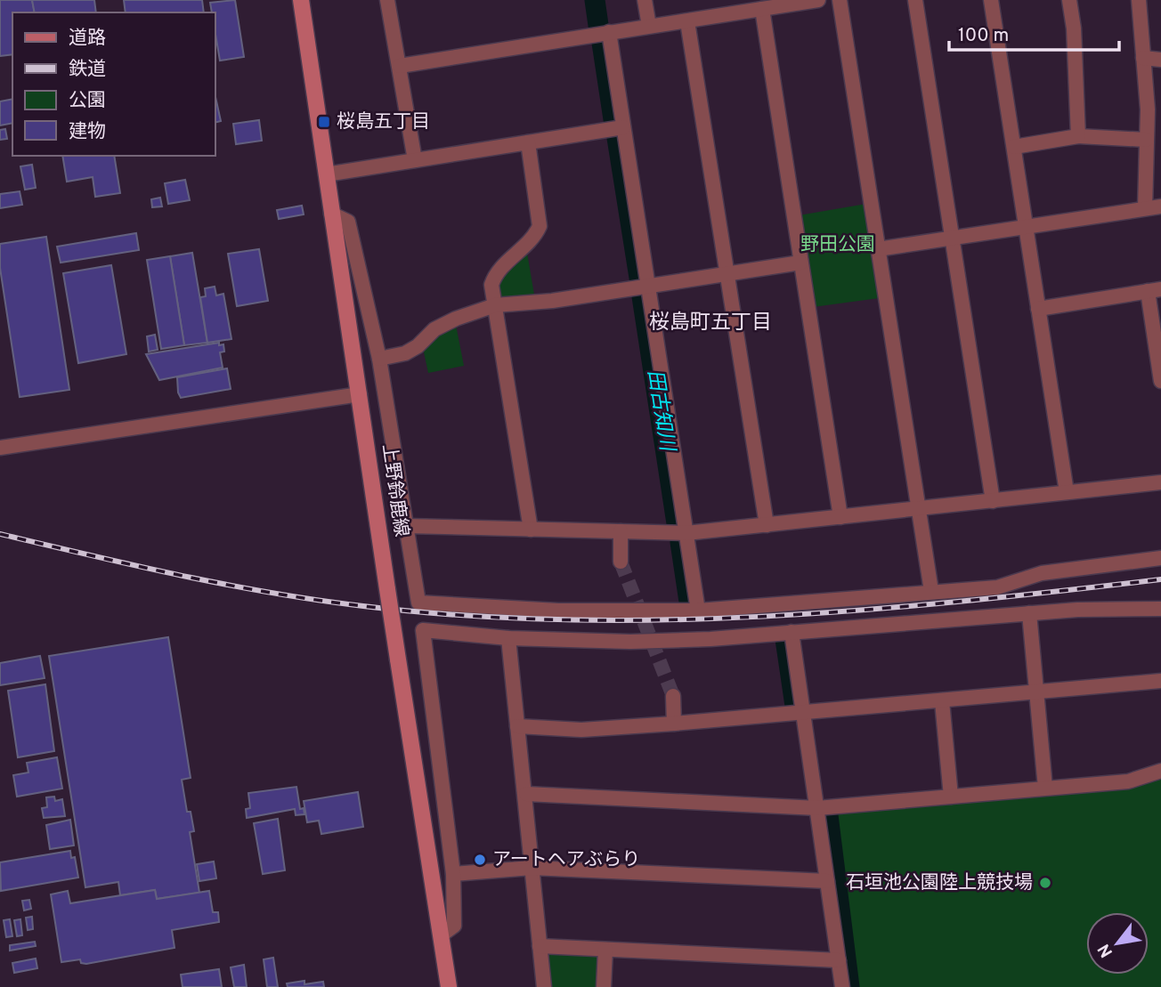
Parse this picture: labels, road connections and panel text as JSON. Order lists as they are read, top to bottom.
{
  "streets": {
    "main road": ["上野鈴鹿線"]
  },
  "districts": ["桜島町五丁目"],
  "water": ["田古知川"],
  "parks": ["野田公園"],
  "places": {
    "transit": ["桜島五丁目"],
    "other": ["アートヘアぶらり", "石垣池公園陸上競技場"]
  },
  "legend": [
    "道路",
    "鉄道",
    "公園",
    "建物"
  ],
  "scale_bar": "100 m",
  "north": "bottom left"
}
